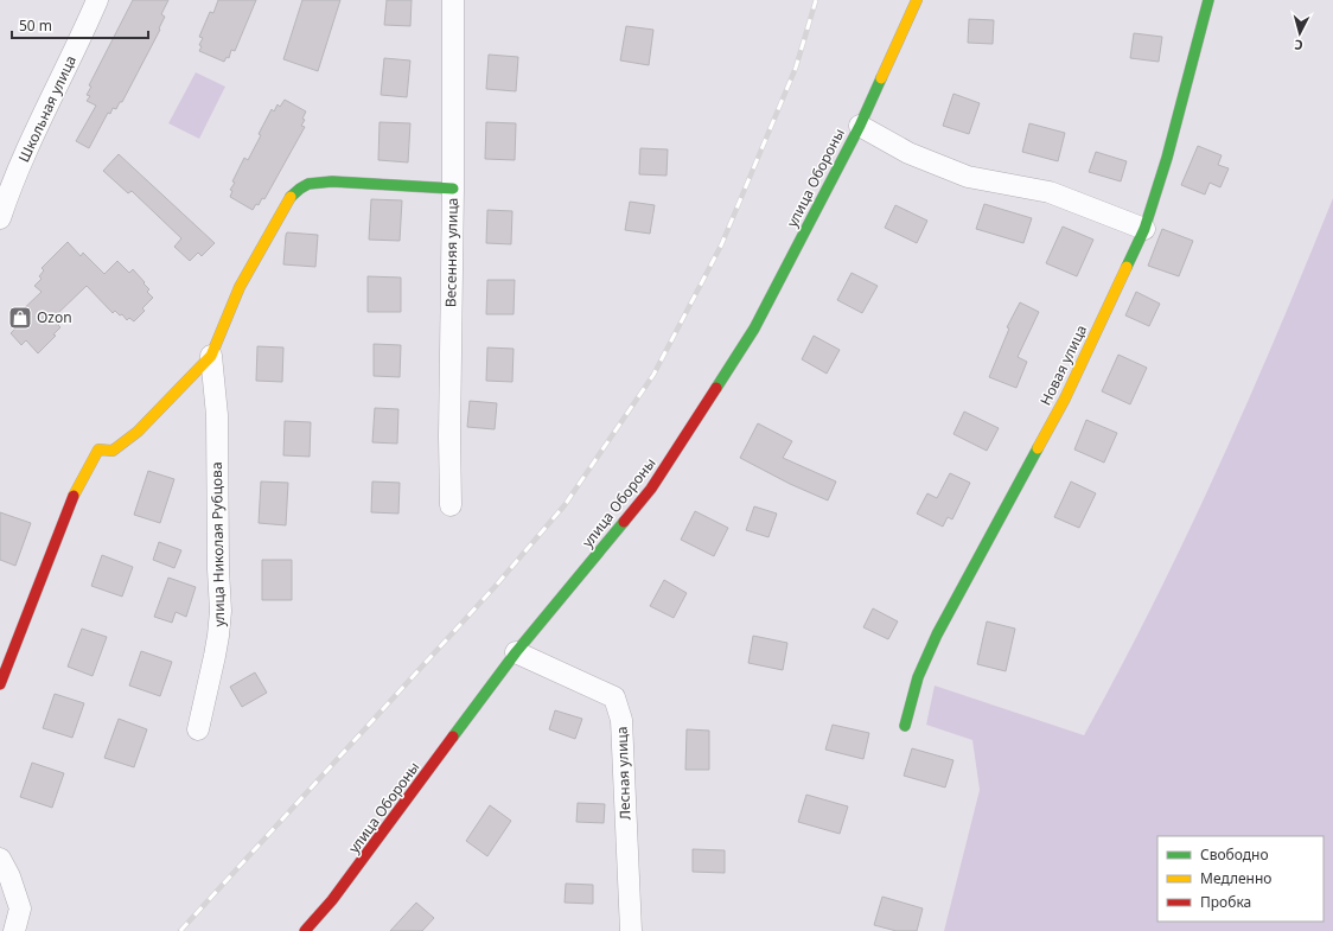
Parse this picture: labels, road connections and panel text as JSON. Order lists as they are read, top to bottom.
{
  "streets": {
    "street": [
      "Школьная улица",
      "улица Обороны",
      "Весенняя улица",
      "Новая улица",
      "улица Николая Рубцова",
      "Лесная улица"
    ]
  },
  "crossings": [
    ["улица Обороны", "Лесная улица"]
  ],
  "places": {
    "shop": ["Ozon"]
  },
  "legend": ["Свободно", "Медленно", "Пробка"],
  "scale_bar": "50 m",
  "north": "bottom"
}
